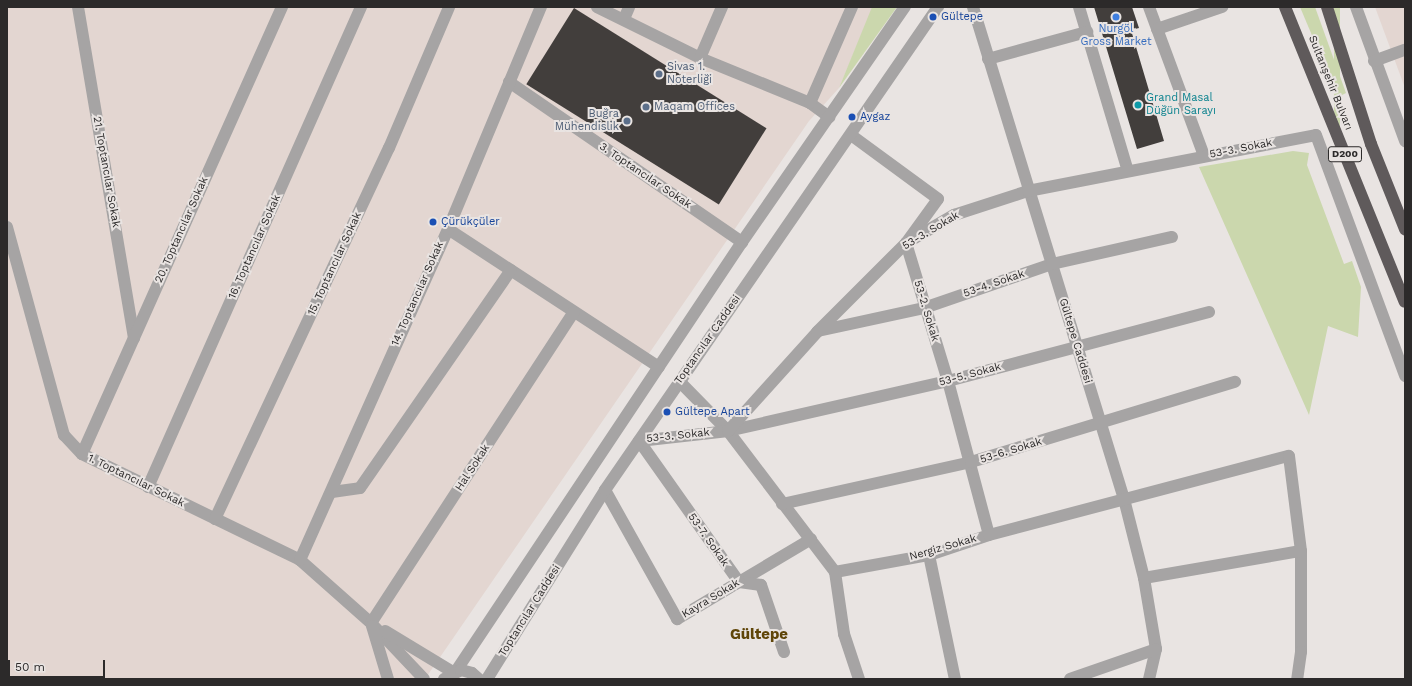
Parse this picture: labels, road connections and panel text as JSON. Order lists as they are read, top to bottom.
{
  "streets": {
    "highway": ["Sultanşehir Bulvarı", "D200"],
    "street": [
      "53-3. Sokak",
      "21. Toptancılar Sokak",
      "3. Toptancılar Sokak",
      "20. Toptancılar Sokak",
      "16. Toptancılar Sokak",
      "15. Toptancılar Sokak",
      "53-4. Sokak",
      "14. Toptancılar Sokak",
      "53-2. Sokak",
      "Toptancılar Caddesi",
      "Gültepe Caddesi",
      "53-5. Sokak",
      "53-6. Sokak",
      "Hal Sokak",
      "1. Toptancılar Sokak",
      "53-7. Sokak",
      "Nergiz Sokak",
      "Kayra Sokak"
    ]
  },
  "crossings": [
    ["53-3. Sokak", "53-4. Sokak"],
    ["53-3. Sokak", "53-2. Sokak"],
    ["53-3. Sokak", "Toptancılar Caddesi"],
    ["53-3. Sokak", "Gültepe Caddesi"],
    ["53-3. Sokak", "53-5. Sokak"],
    ["53-3. Sokak", "53-7. Sokak"],
    ["21. Toptancılar Sokak", "20. Toptancılar Sokak"],
    ["3. Toptancılar Sokak", "14. Toptancılar Sokak"],
    ["20. Toptancılar Sokak", "1. Toptancılar Sokak"],
    ["16. Toptancılar Sokak", "1. Toptancılar Sokak"],
    ["15. Toptancılar Sokak", "1. Toptancılar Sokak"],
    ["53-4. Sokak", "53-2. Sokak"],
    ["53-4. Sokak", "Gültepe Caddesi"],
    ["14. Toptancılar Sokak", "1. Toptancılar Sokak"],
    ["53-2. Sokak", "53-5. Sokak"],
    ["53-2. Sokak", "53-6. Sokak"],
    ["53-2. Sokak", "Nergiz Sokak"],
    ["Toptancılar Caddesi", "53-7. Sokak"],
    ["Toptancılar Caddesi", "Kayra Sokak"],
    ["Gültepe Caddesi", "53-5. Sokak"],
    ["Gültepe Caddesi", "53-6. Sokak"],
    ["Gültepe Caddesi", "Nergiz Sokak"],
    ["Hal Sokak", "1. Toptancılar Sokak"],
    ["53-7. Sokak", "Kayra Sokak"]
  ],
  "districts": ["Gültepe"],
  "places": [
    "Gültepe",
    "Nurgöl Gross Market",
    "Sivas 1. Noterliği",
    "Grand Masal Düğün Sarayı",
    "Maqam Offices",
    "Aygaz",
    "Buğra Mühendislik",
    "Çürükçüler",
    "Gültepe Apart"
  ],
  "scale_bar": "50 m"
}
